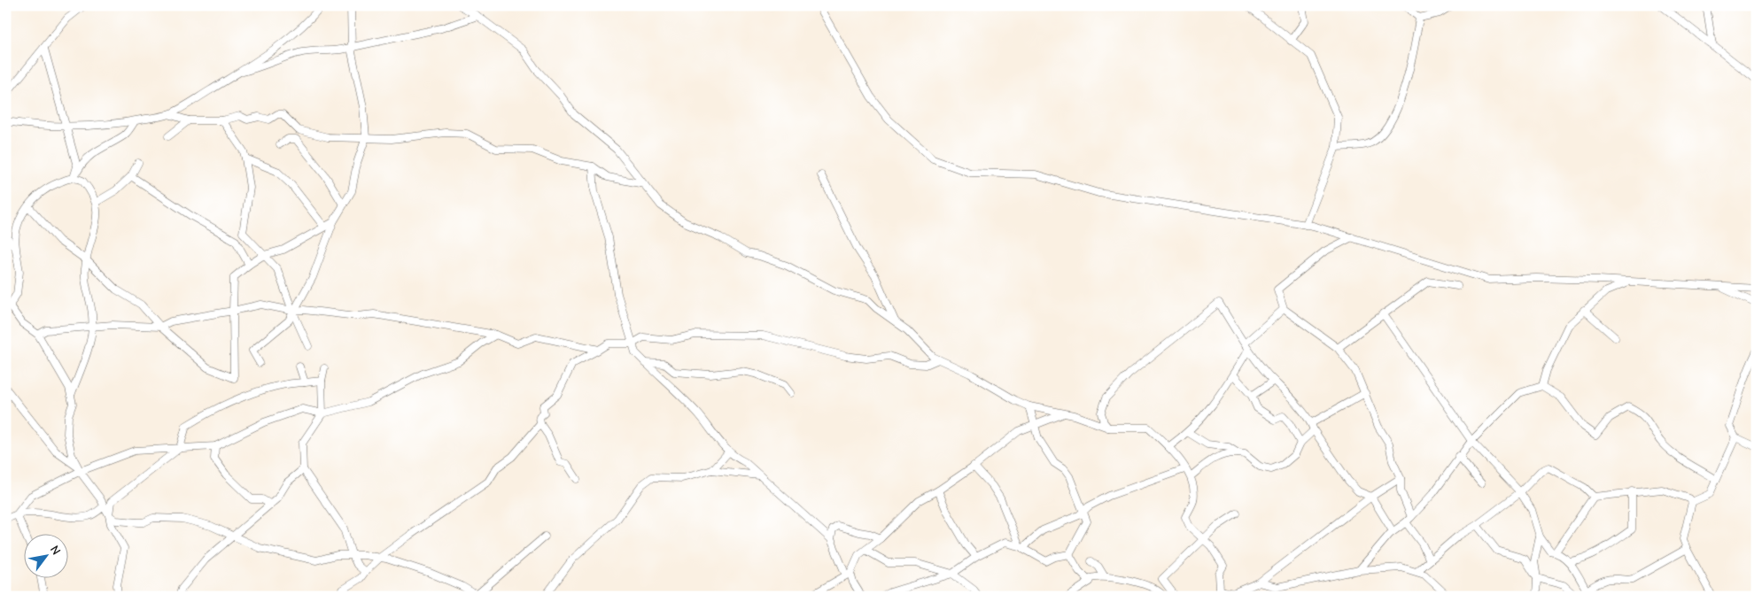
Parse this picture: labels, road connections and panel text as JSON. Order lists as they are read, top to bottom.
{
  "north": "top right"
}
